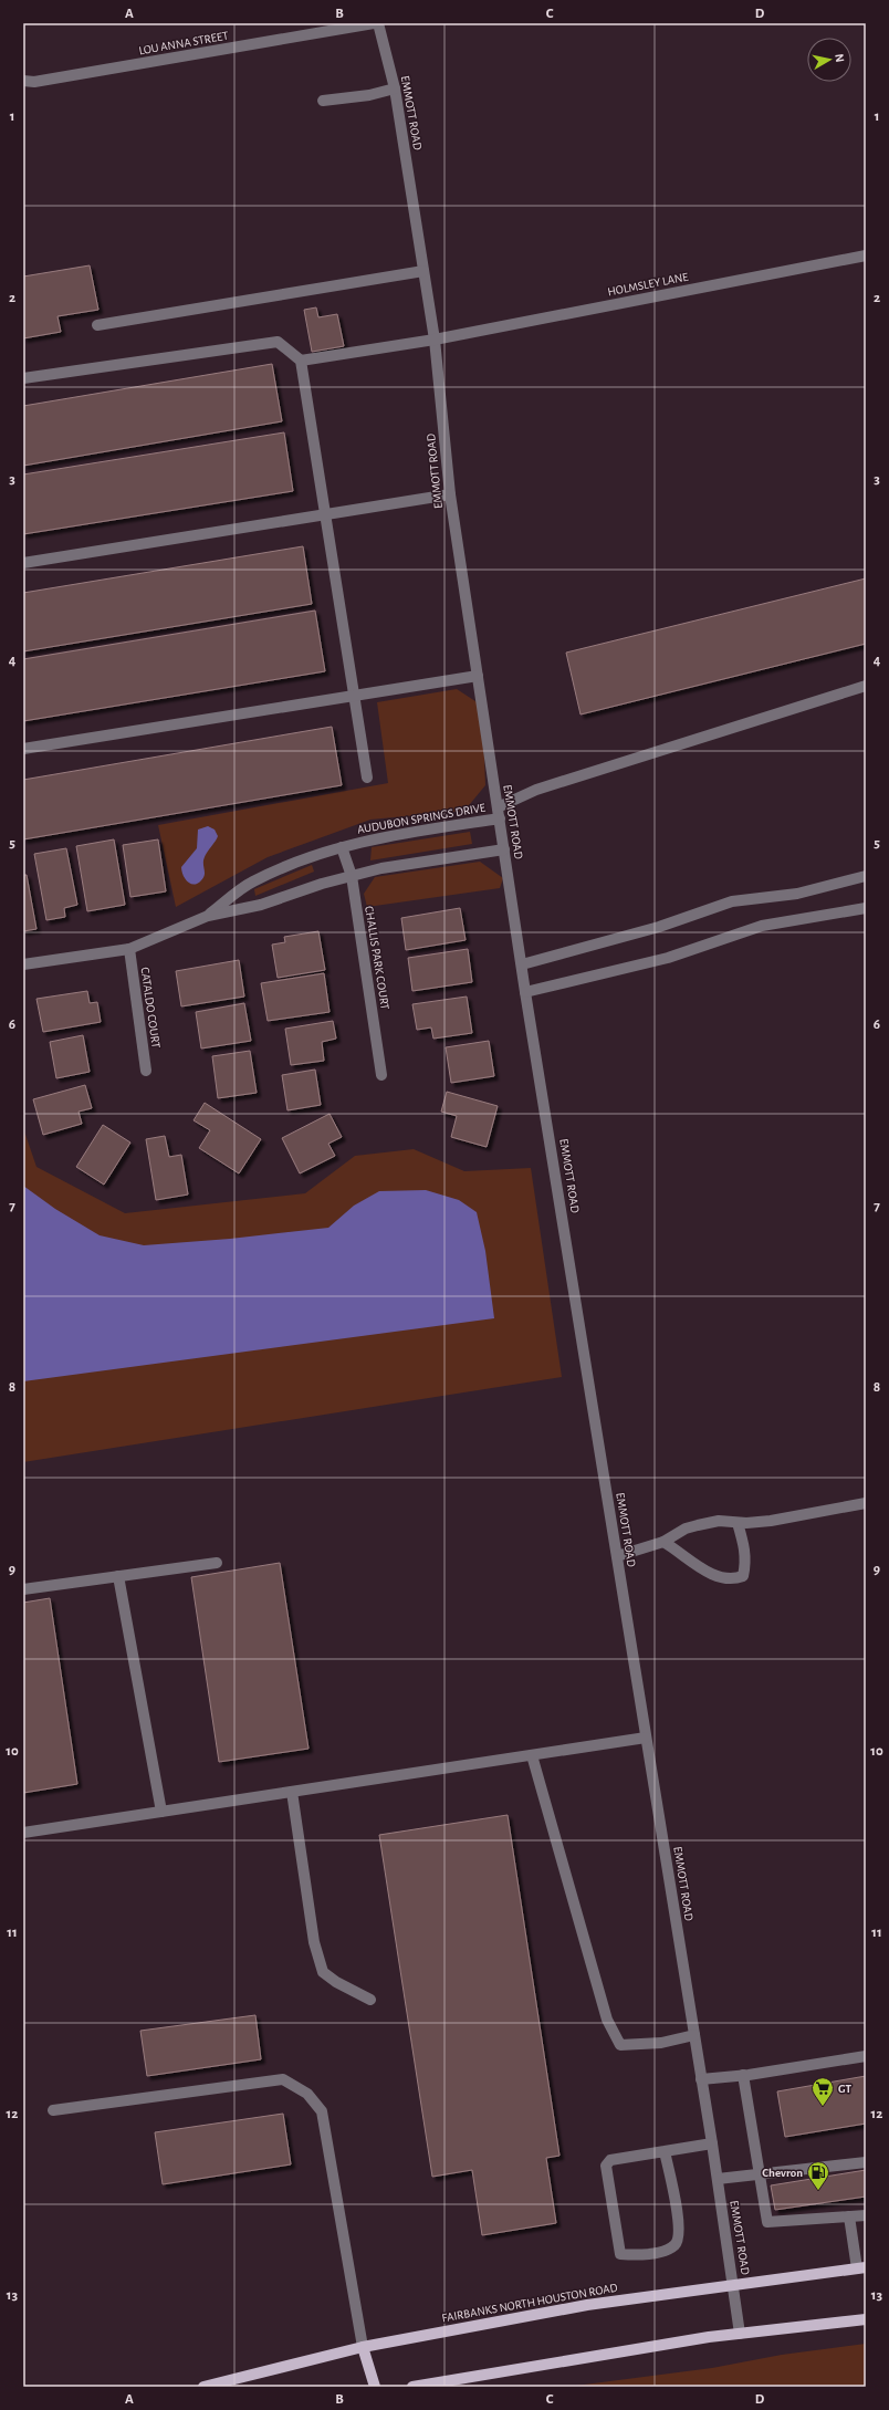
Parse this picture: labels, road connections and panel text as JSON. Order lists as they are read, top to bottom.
{
  "streets": {
    "main road": ["FAIRBANKS NORTH HOUSTON ROAD"],
    "street": [
      "LOU ANNA STREET",
      "EMMOTT ROAD",
      "HOLMSLEY LANE",
      "AUDUBON SPRINGS DRIVE",
      "CHALLIS PARK COURT",
      "CATALDO COURT"
    ]
  },
  "crossings": [
    ["EMMOTT ROAD", "HOLMSLEY LANE"],
    ["EMMOTT ROAD", "AUDUBON SPRINGS DRIVE"],
    ["EMMOTT ROAD", "FAIRBANKS NORTH HOUSTON ROAD"],
    ["AUDUBON SPRINGS DRIVE", "CHALLIS PARK COURT"],
    ["AUDUBON SPRINGS DRIVE", "CATALDO COURT"]
  ],
  "places": {
    "supermarket": ["GT"],
    "fuel station": ["Chevron"]
  },
  "north": "right",
  "grid": {
    "columns": [
      "A",
      "B",
      "C",
      "D"
    ],
    "rows": [
      "1",
      "2",
      "3",
      "4",
      "5",
      "6",
      "7",
      "8",
      "9",
      "10",
      "11",
      "12",
      "13"
    ]
  }
}
